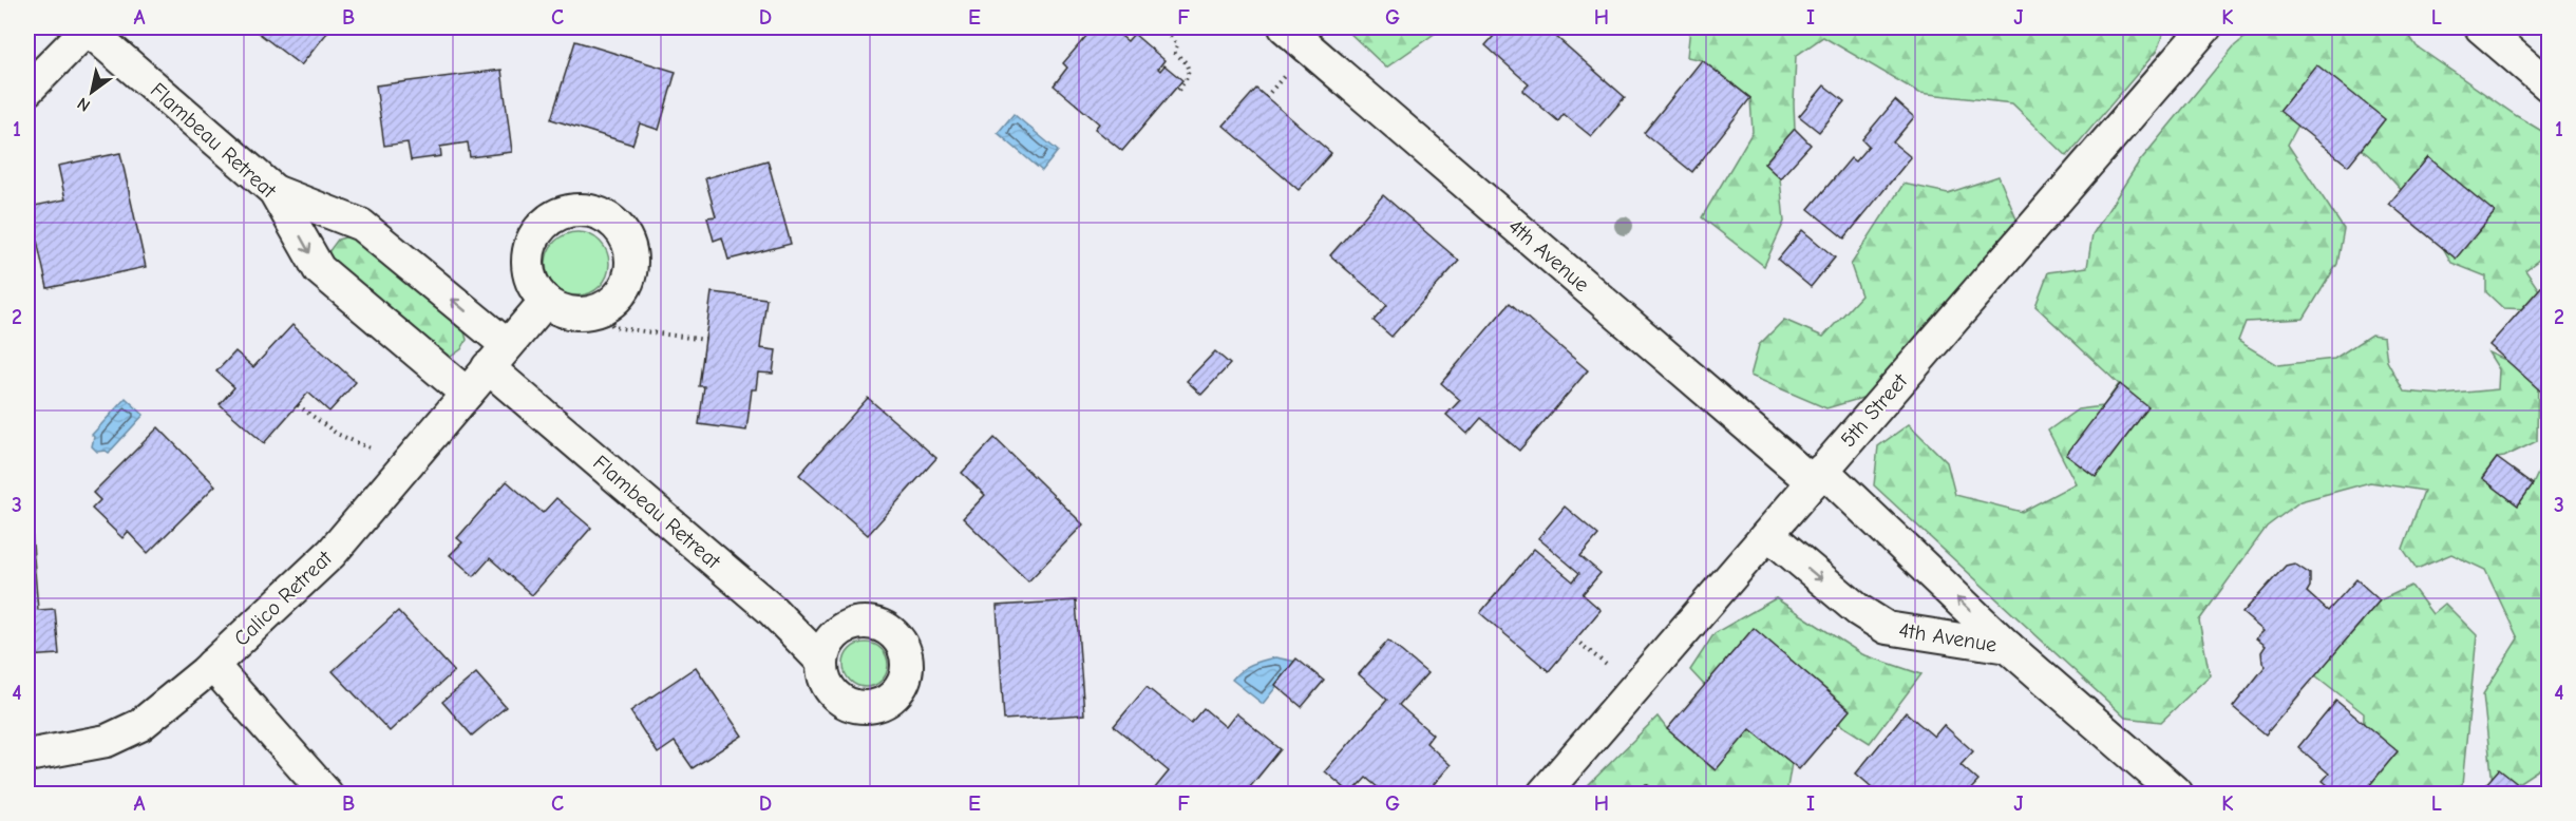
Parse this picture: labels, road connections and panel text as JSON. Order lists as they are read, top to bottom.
{
  "streets": {
    "street": [
      "Flambeau Retreat",
      "4th Avenue",
      "5th Street",
      "Calico Retreat"
    ]
  },
  "crossings": [
    ["Flambeau Retreat", "Calico Retreat"],
    ["4th Avenue", "5th Street"]
  ],
  "north": "bottom left",
  "grid": {
    "columns": [
      "A",
      "B",
      "C",
      "D",
      "E",
      "F",
      "G",
      "H",
      "I",
      "J",
      "K",
      "L"
    ],
    "rows": [
      "1",
      "2",
      "3",
      "4"
    ]
  }
}
